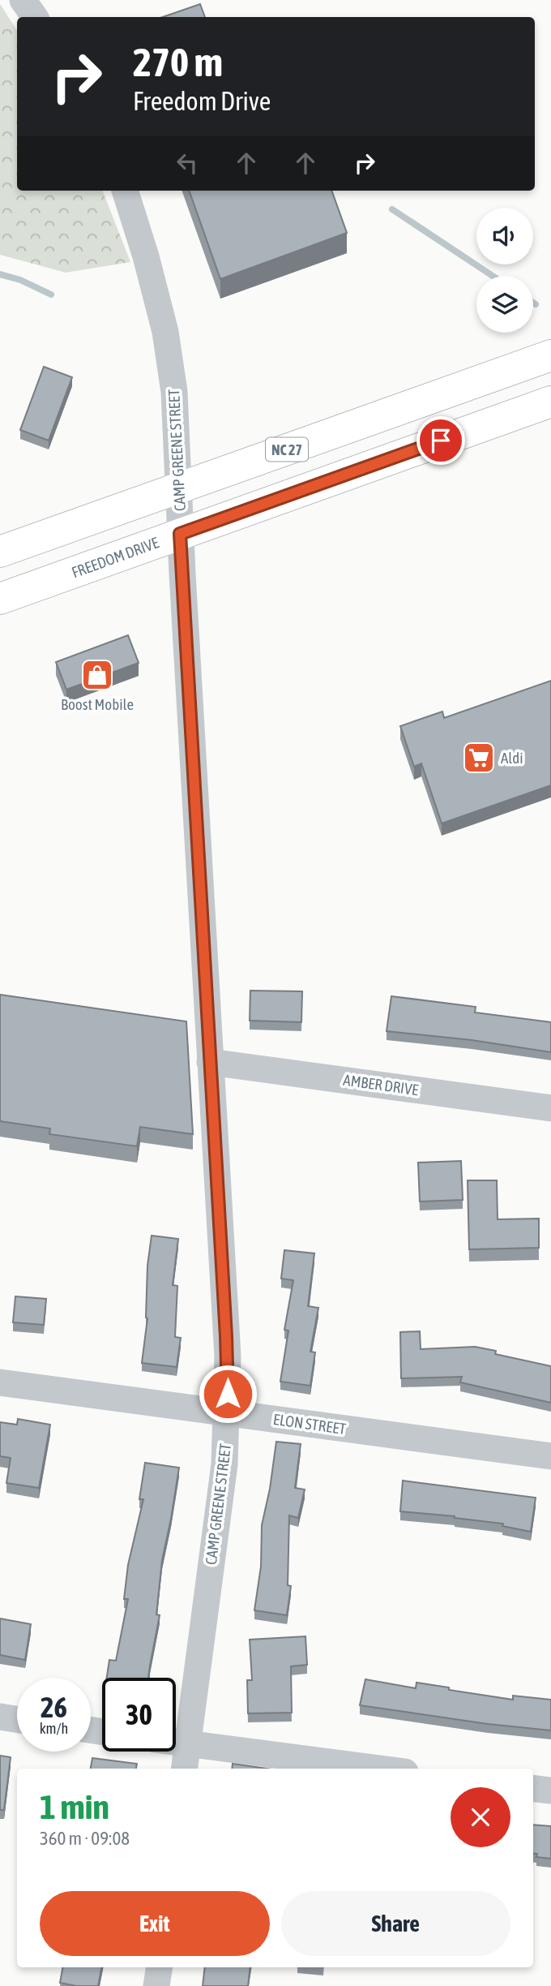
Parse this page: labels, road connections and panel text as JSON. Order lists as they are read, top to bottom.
{
  "streets": {
    "main road": ["NC 27", "FREEDOM DRIVE"],
    "street": ["CAMP GREENE STREET", "AMBER DRIVE", "ELON STREET"]
  },
  "crossings": [
    ["NC 27", "CAMP GREENE STREET"],
    ["CAMP GREENE STREET", "FREEDOM DRIVE"],
    ["CAMP GREENE STREET", "AMBER DRIVE"],
    ["CAMP GREENE STREET", "ELON STREET"]
  ],
  "places": {
    "shop": ["Boost Mobile"],
    "supermarket": ["Aldi"]
  },
  "page": {
    "turn": ["270 m", "Freedom Drive"],
    "speed": "26 km/h",
    "limit": "30",
    "heading": ["1 min", "360 m · 09:08"],
    "buttons": ["Exit", "Share"]
  }
}
